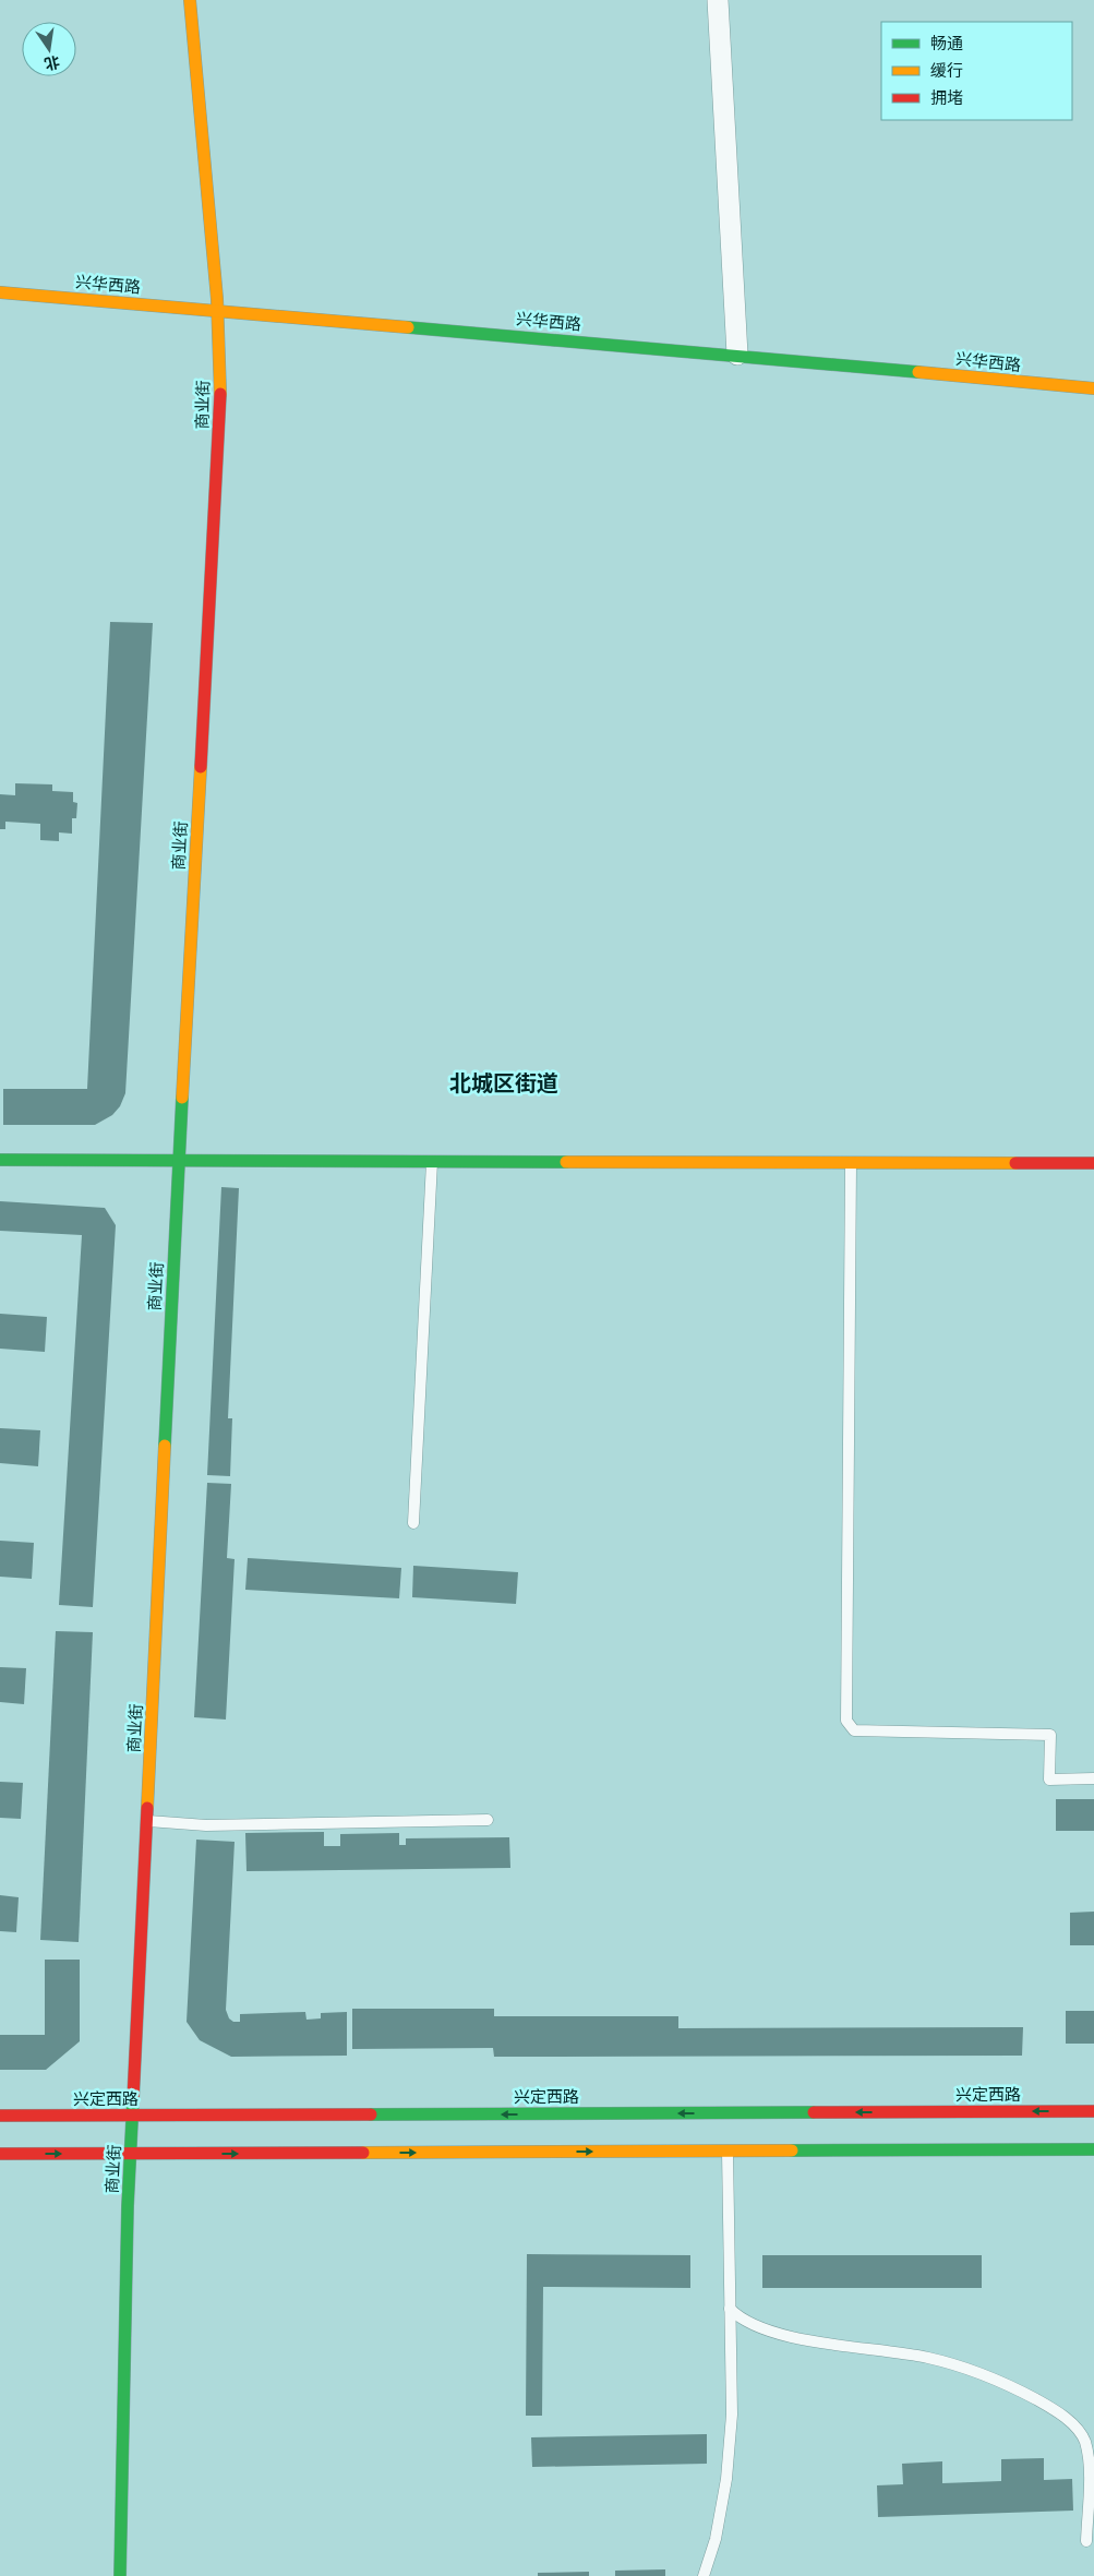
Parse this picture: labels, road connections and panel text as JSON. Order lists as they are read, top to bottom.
{
  "streets": {
    "street": ["兴华西路", "商业街", "兴定西路"]
  },
  "crossings": [
    ["兴华西路", "商业街"],
    ["商业街", "兴定西路"]
  ],
  "districts": ["北城区街道"],
  "legend": ["畅通", "缓行", "拥堵"],
  "north": "bottom"
}
